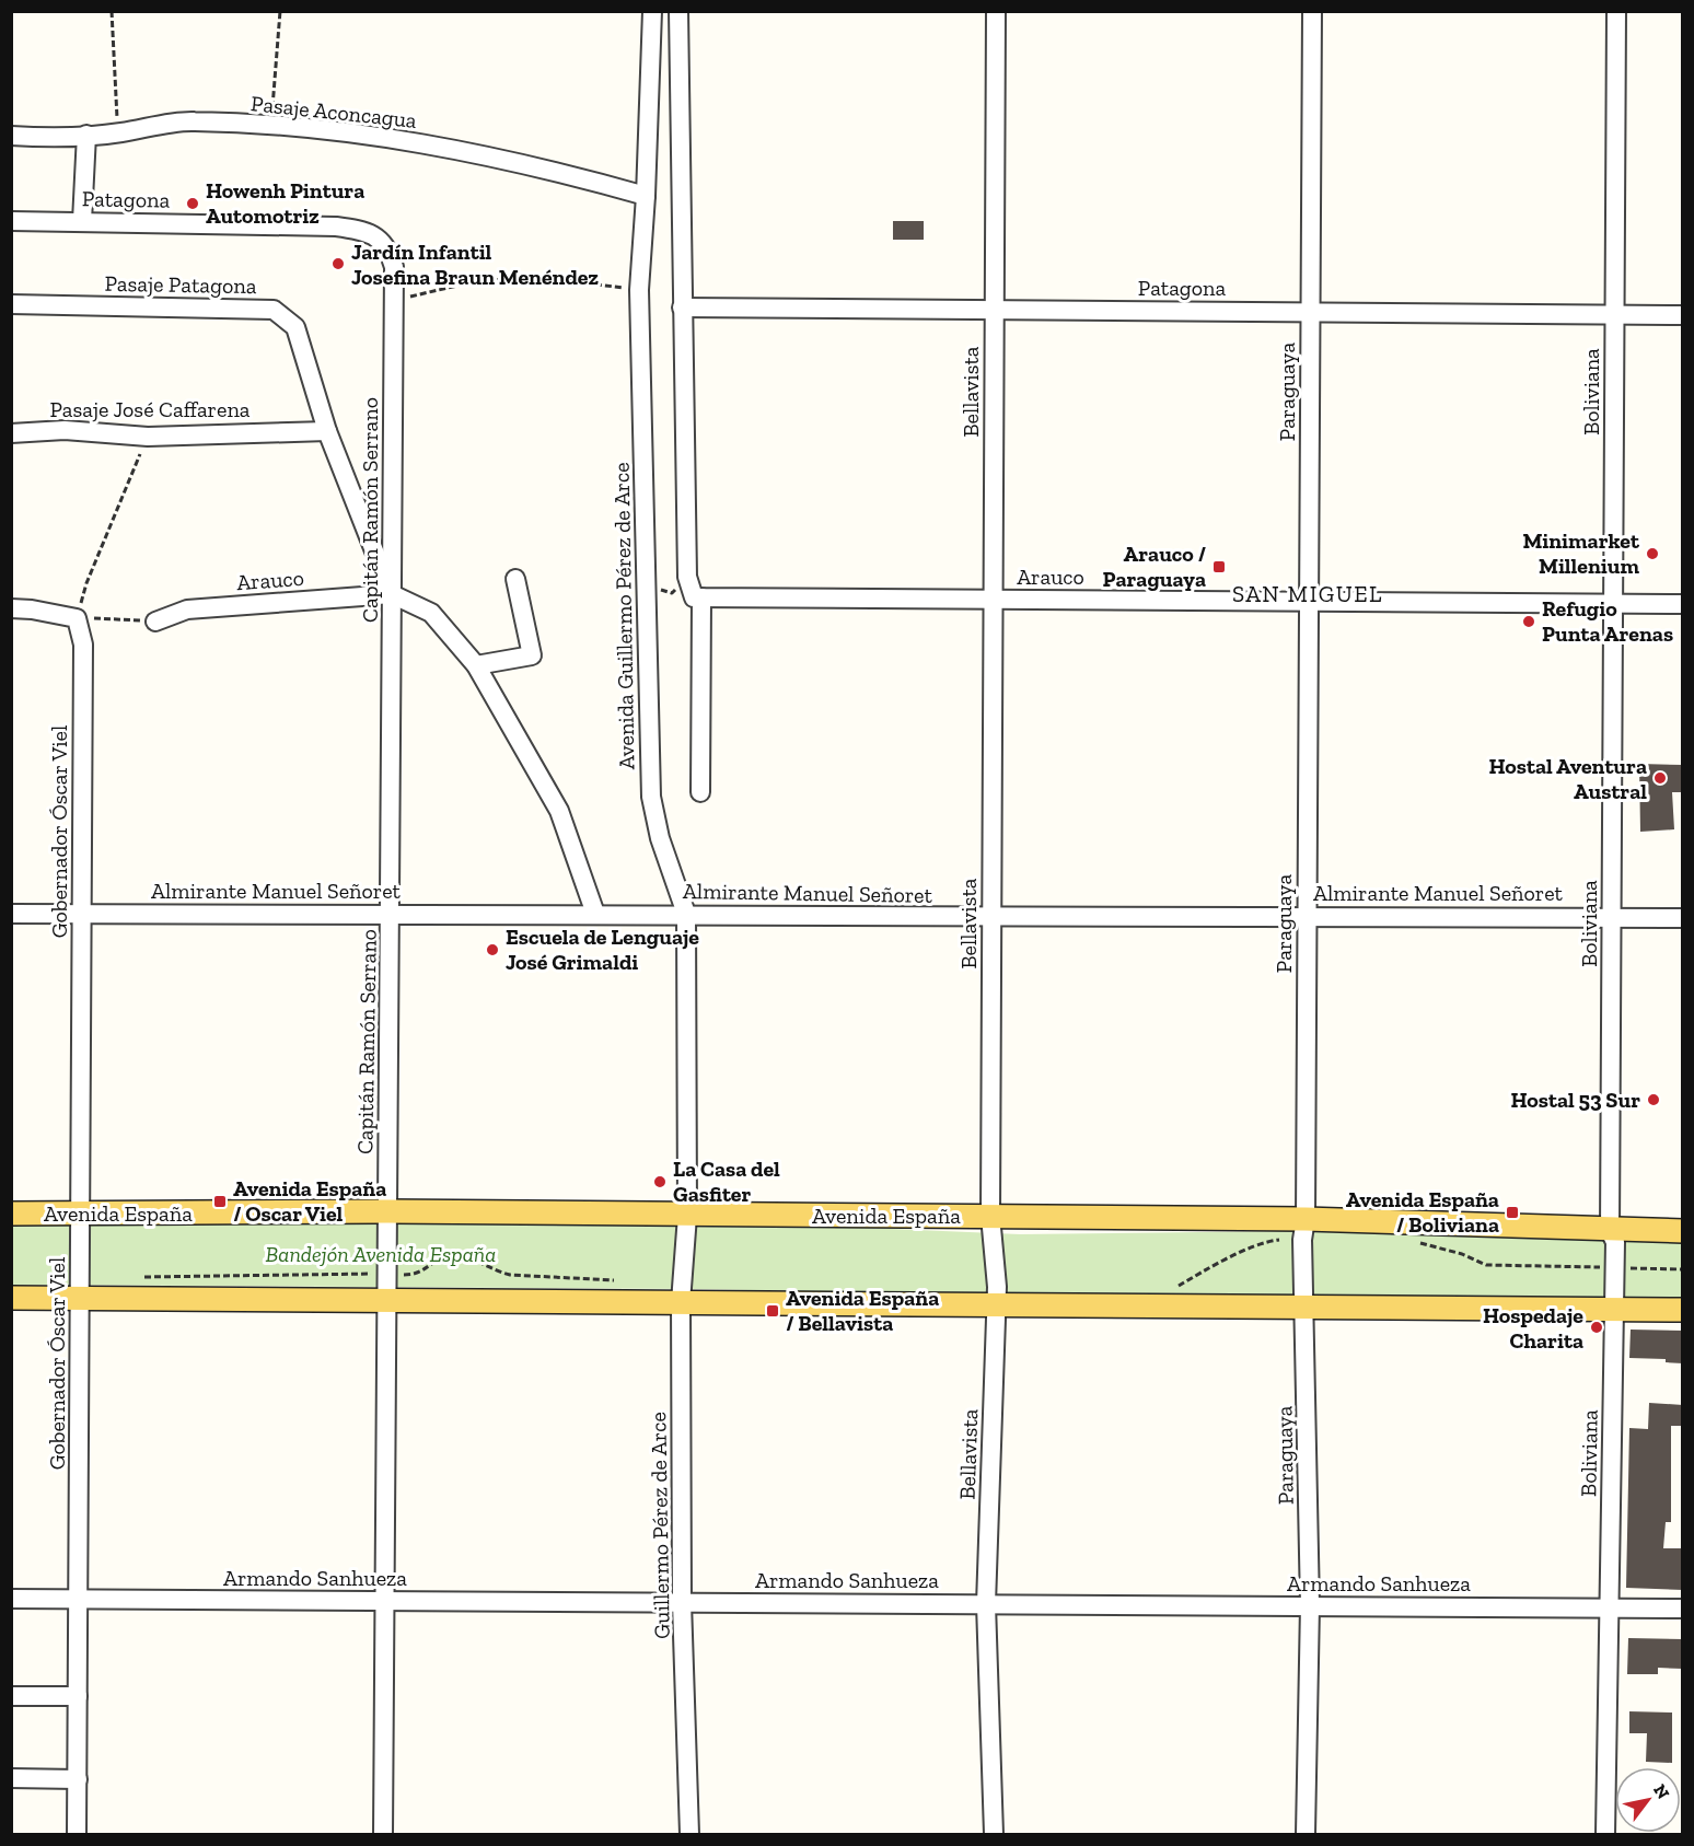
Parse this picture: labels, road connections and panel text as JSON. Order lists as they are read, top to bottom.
{
  "streets": {
    "main road": ["Avenida España"],
    "street": [
      "Pasaje Aconcagua",
      "Patagona",
      "Pasaje Patagona",
      "Bellavista",
      "Paraguaya",
      "Boliviana",
      "Pasaje José Caffarena",
      "Capitán Ramón Serrano",
      "Arauco",
      "Avenida Guillermo Pérez de Arce",
      "Gobernador Óscar Viel",
      "Almirante Manuel Señoret",
      "Guillermo Pérez de Arce",
      "Armando Sanhueza"
    ]
  },
  "crossings": [
    ["Pasaje Aconcagua", "Avenida Guillermo Pérez de Arce"],
    ["Patagona", "Bellavista"],
    ["Patagona", "Paraguaya"],
    ["Patagona", "Boliviana"],
    ["Patagona", "Capitán Ramón Serrano"],
    ["Pasaje Patagona", "Pasaje José Caffarena"],
    ["Pasaje Patagona", "Capitán Ramón Serrano"],
    ["Pasaje Patagona", "Arauco"],
    ["Bellavista", "Arauco"],
    ["Bellavista", "Almirante Manuel Señoret"],
    ["Bellavista", "Avenida España"],
    ["Bellavista", "Armando Sanhueza"],
    ["Paraguaya", "Arauco"],
    ["Paraguaya", "Almirante Manuel Señoret"],
    ["Paraguaya", "Avenida España"],
    ["Paraguaya", "Armando Sanhueza"],
    ["Boliviana", "Arauco"],
    ["Boliviana", "Almirante Manuel Señoret"],
    ["Boliviana", "Avenida España"],
    ["Boliviana", "Armando Sanhueza"],
    ["Capitán Ramón Serrano", "Arauco"],
    ["Capitán Ramón Serrano", "Almirante Manuel Señoret"],
    ["Capitán Ramón Serrano", "Avenida España"],
    ["Capitán Ramón Serrano", "Armando Sanhueza"],
    ["Avenida Guillermo Pérez de Arce", "Almirante Manuel Señoret"],
    ["Avenida Guillermo Pérez de Arce", "Avenida España"],
    ["Avenida Guillermo Pérez de Arce", "Guillermo Pérez de Arce"],
    ["Gobernador Óscar Viel", "Almirante Manuel Señoret"],
    ["Gobernador Óscar Viel", "Avenida España"],
    ["Gobernador Óscar Viel", "Armando Sanhueza"],
    ["Avenida España", "Guillermo Pérez de Arce"],
    ["Guillermo Pérez de Arce", "Armando Sanhueza"]
  ],
  "districts": ["SAN MIGUEL"],
  "parks": ["Bandejón Avenida España"],
  "places": {
    "other": [
      "Howenh Pintura Automotriz",
      "Jardín Infantil Josefina Braun Menéndez",
      "Minimarket Millenium",
      "Refugio Punta Arenas",
      "Hostal Aventura Austral",
      "Escuela de Lenguaje José Grimaldi",
      "Hostal 53 Sur",
      "La Casa del Gasfiter",
      "Hospedaje Charita"
    ],
    "transit": [
      "Arauco / Paraguaya",
      "Avenida España / Oscar Viel",
      "Avenida España / Boliviana",
      "Avenida España / Bellavista"
    ]
  },
  "north": "top right"
}
